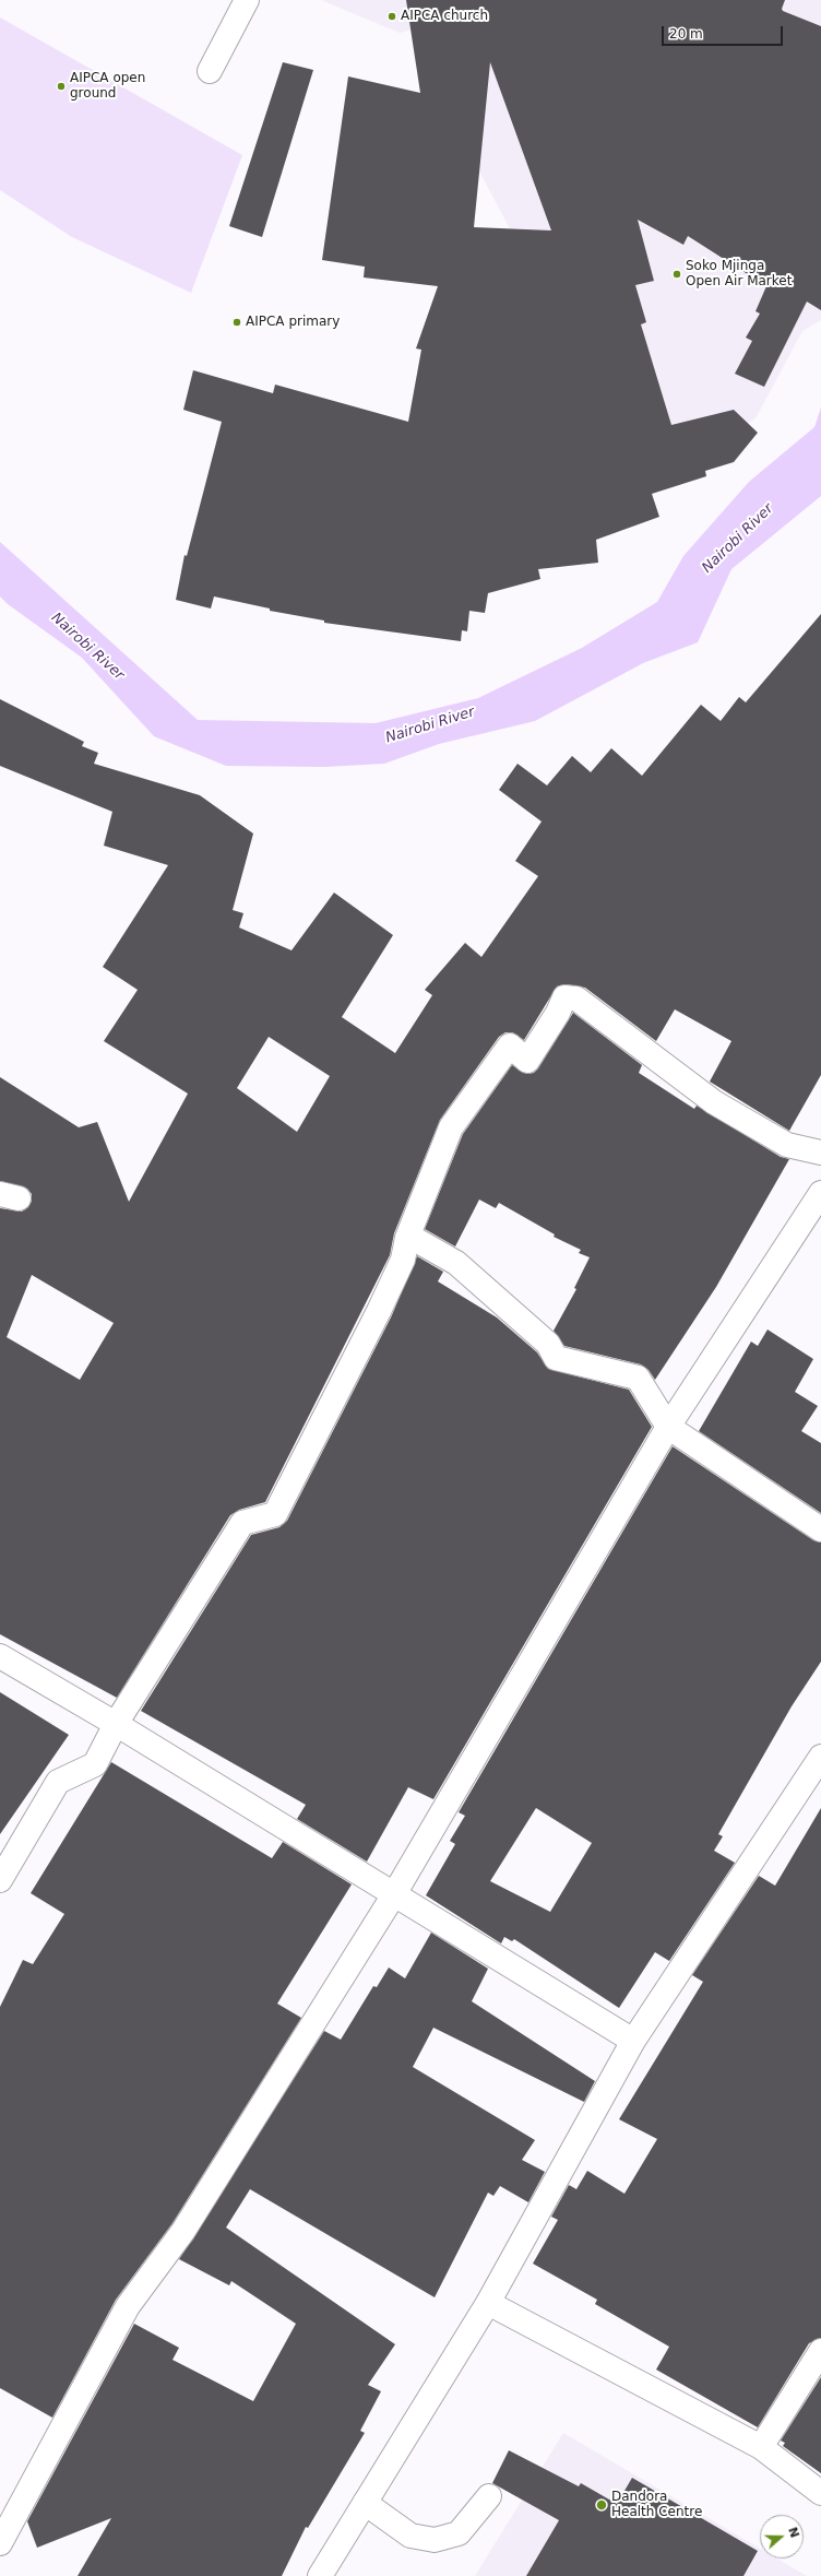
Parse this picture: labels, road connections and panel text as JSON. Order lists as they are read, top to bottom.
{
  "water": ["Nairobi River"],
  "places": [
    "AIPCA church",
    "AIPCA open ground",
    "Soko Mjinga Open Air Market",
    "AIPCA primary",
    "Dandora Health Centre"
  ],
  "scale_bar": "20 m",
  "north": "right"
}
